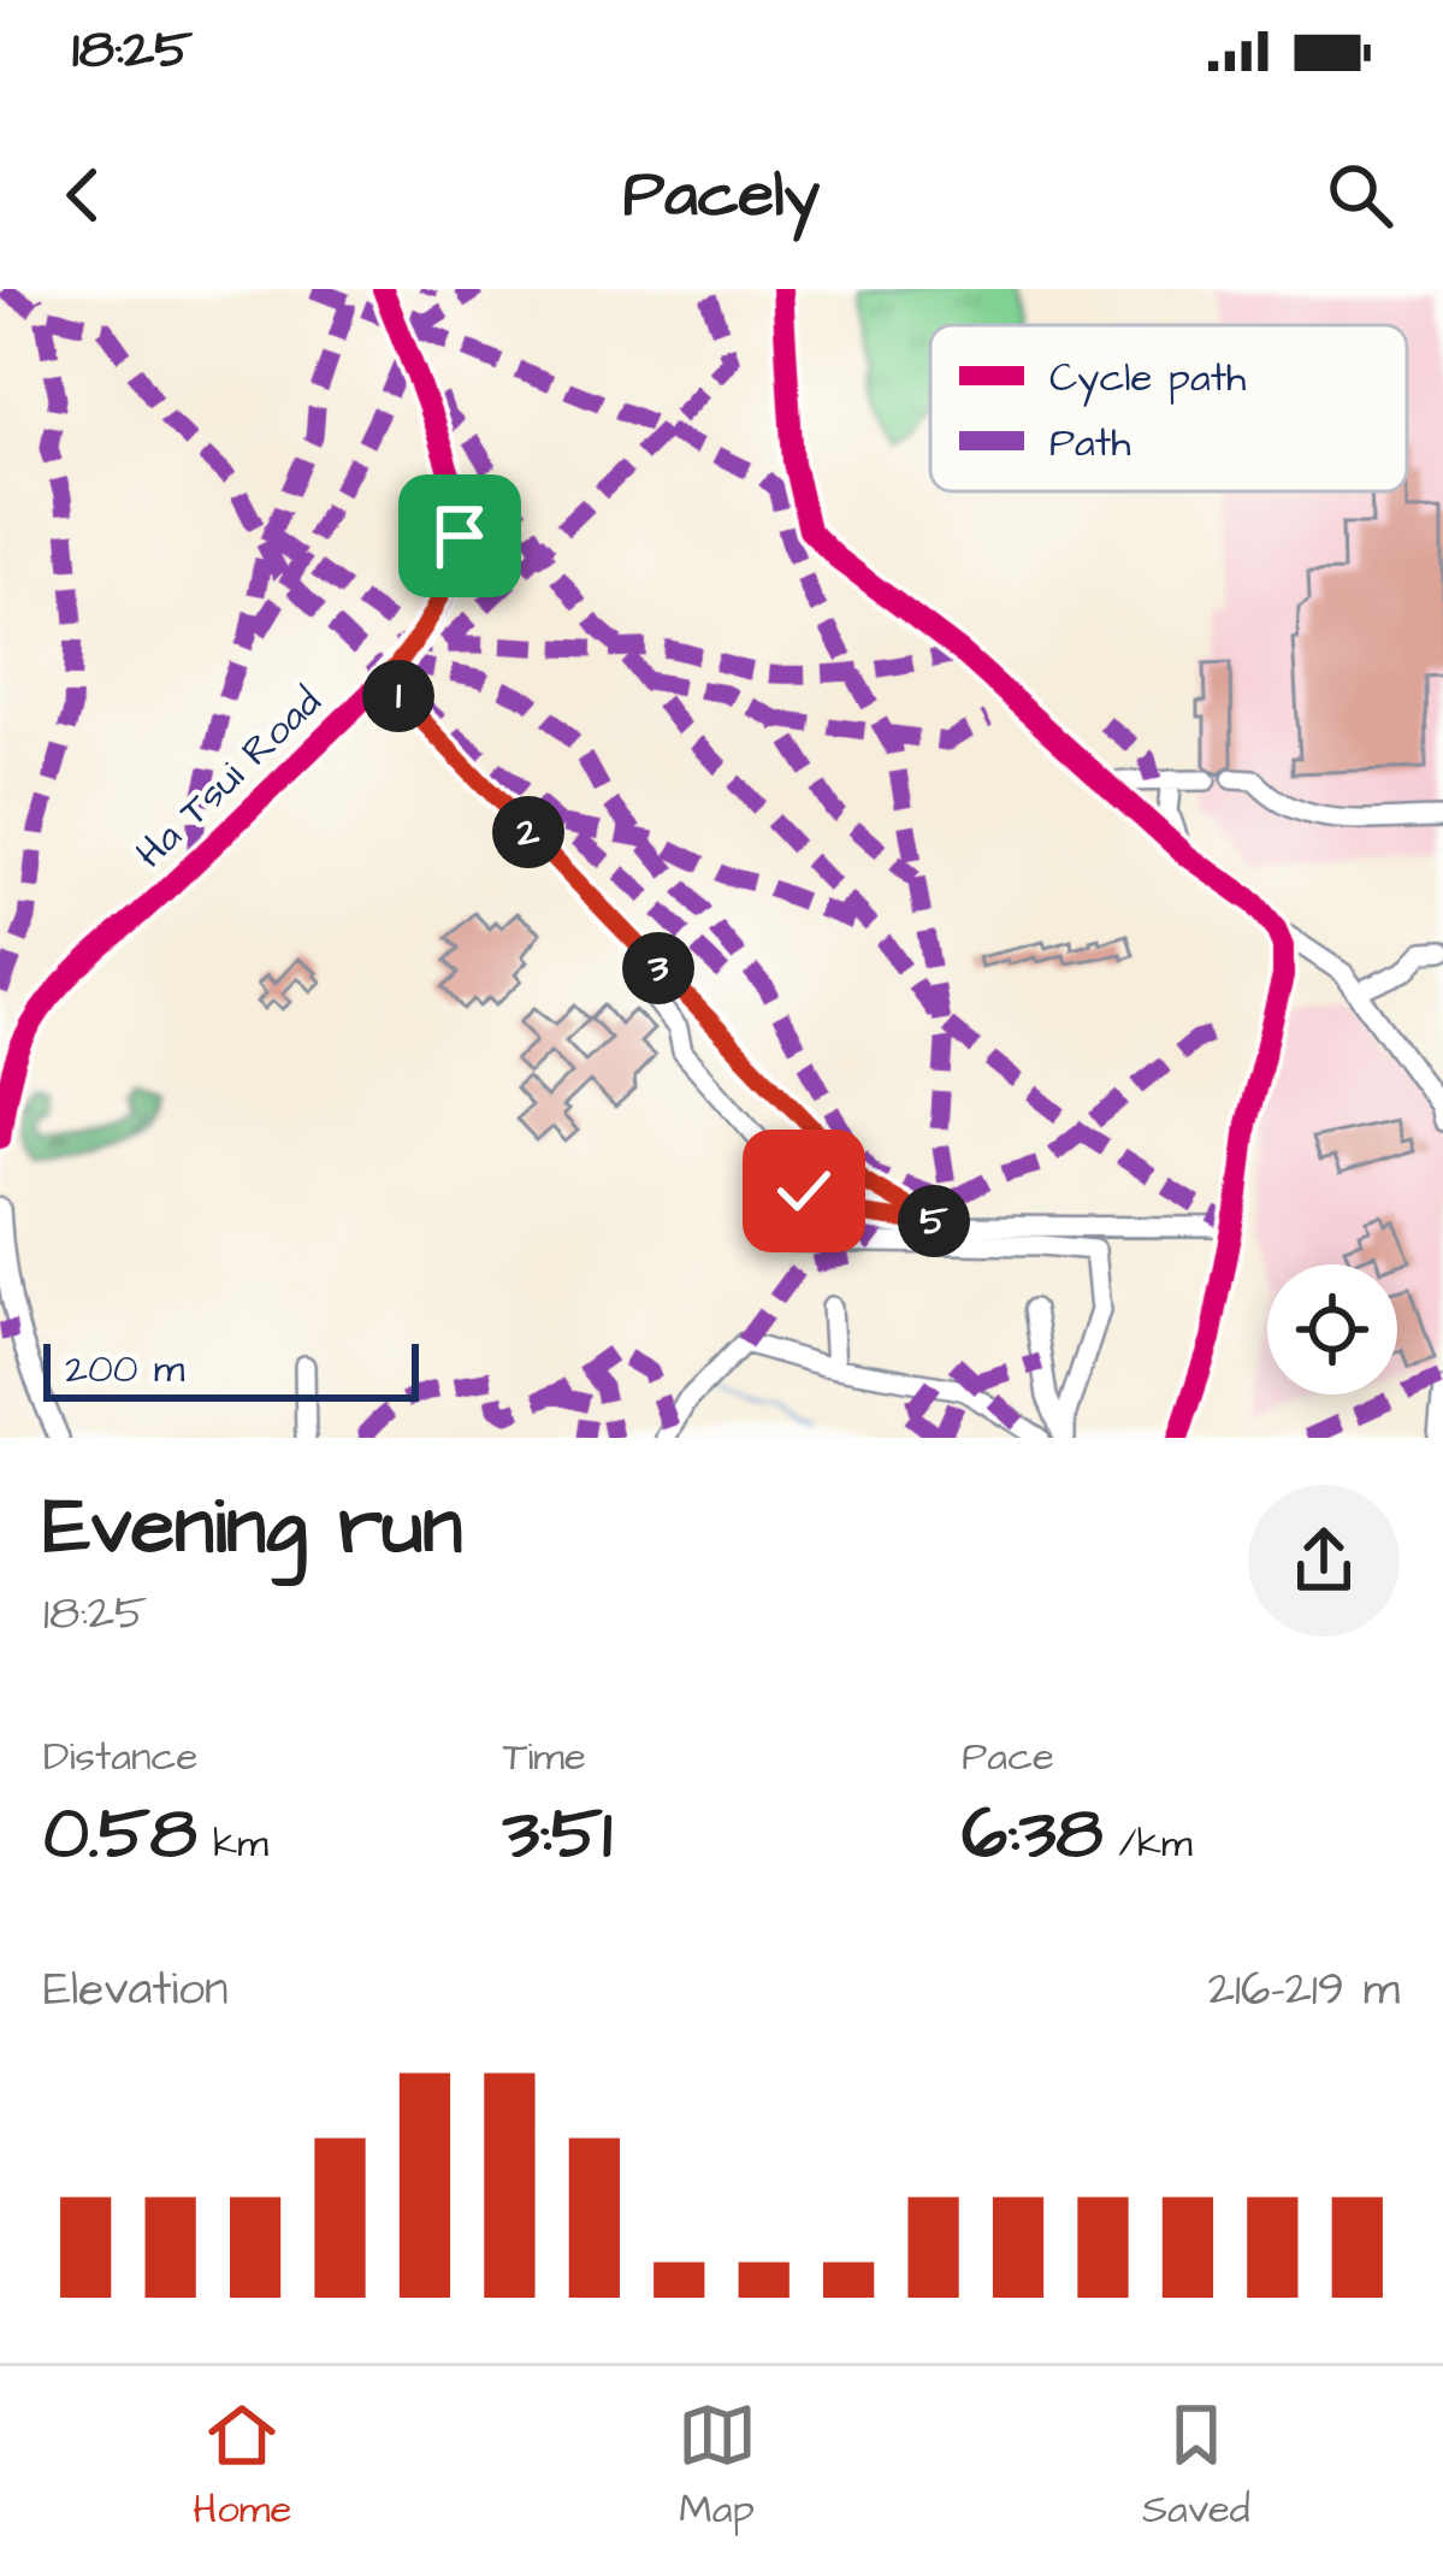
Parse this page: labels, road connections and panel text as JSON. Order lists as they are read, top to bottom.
{
  "streets": {
    "street": ["Ha Tsui Road"]
  },
  "legend": ["Cycle path", "Path"],
  "scale_bar": "200 m",
  "page": {
    "status": "18:25",
    "header": "Pacely",
    "pins": [
      "1",
      "2",
      "3",
      "5"
    ],
    "scale": "200 m",
    "heading": ["Evening run", "18:25"],
    "stats": [
      ["Distance", "0.58 km"],
      ["Time", "3:51"],
      ["Pace", "6:38 /km"]
    ],
    "chart": ["Elevation", "216–219 m"],
    "tabs": ["Home", "Map", "Saved"]
  }
}
